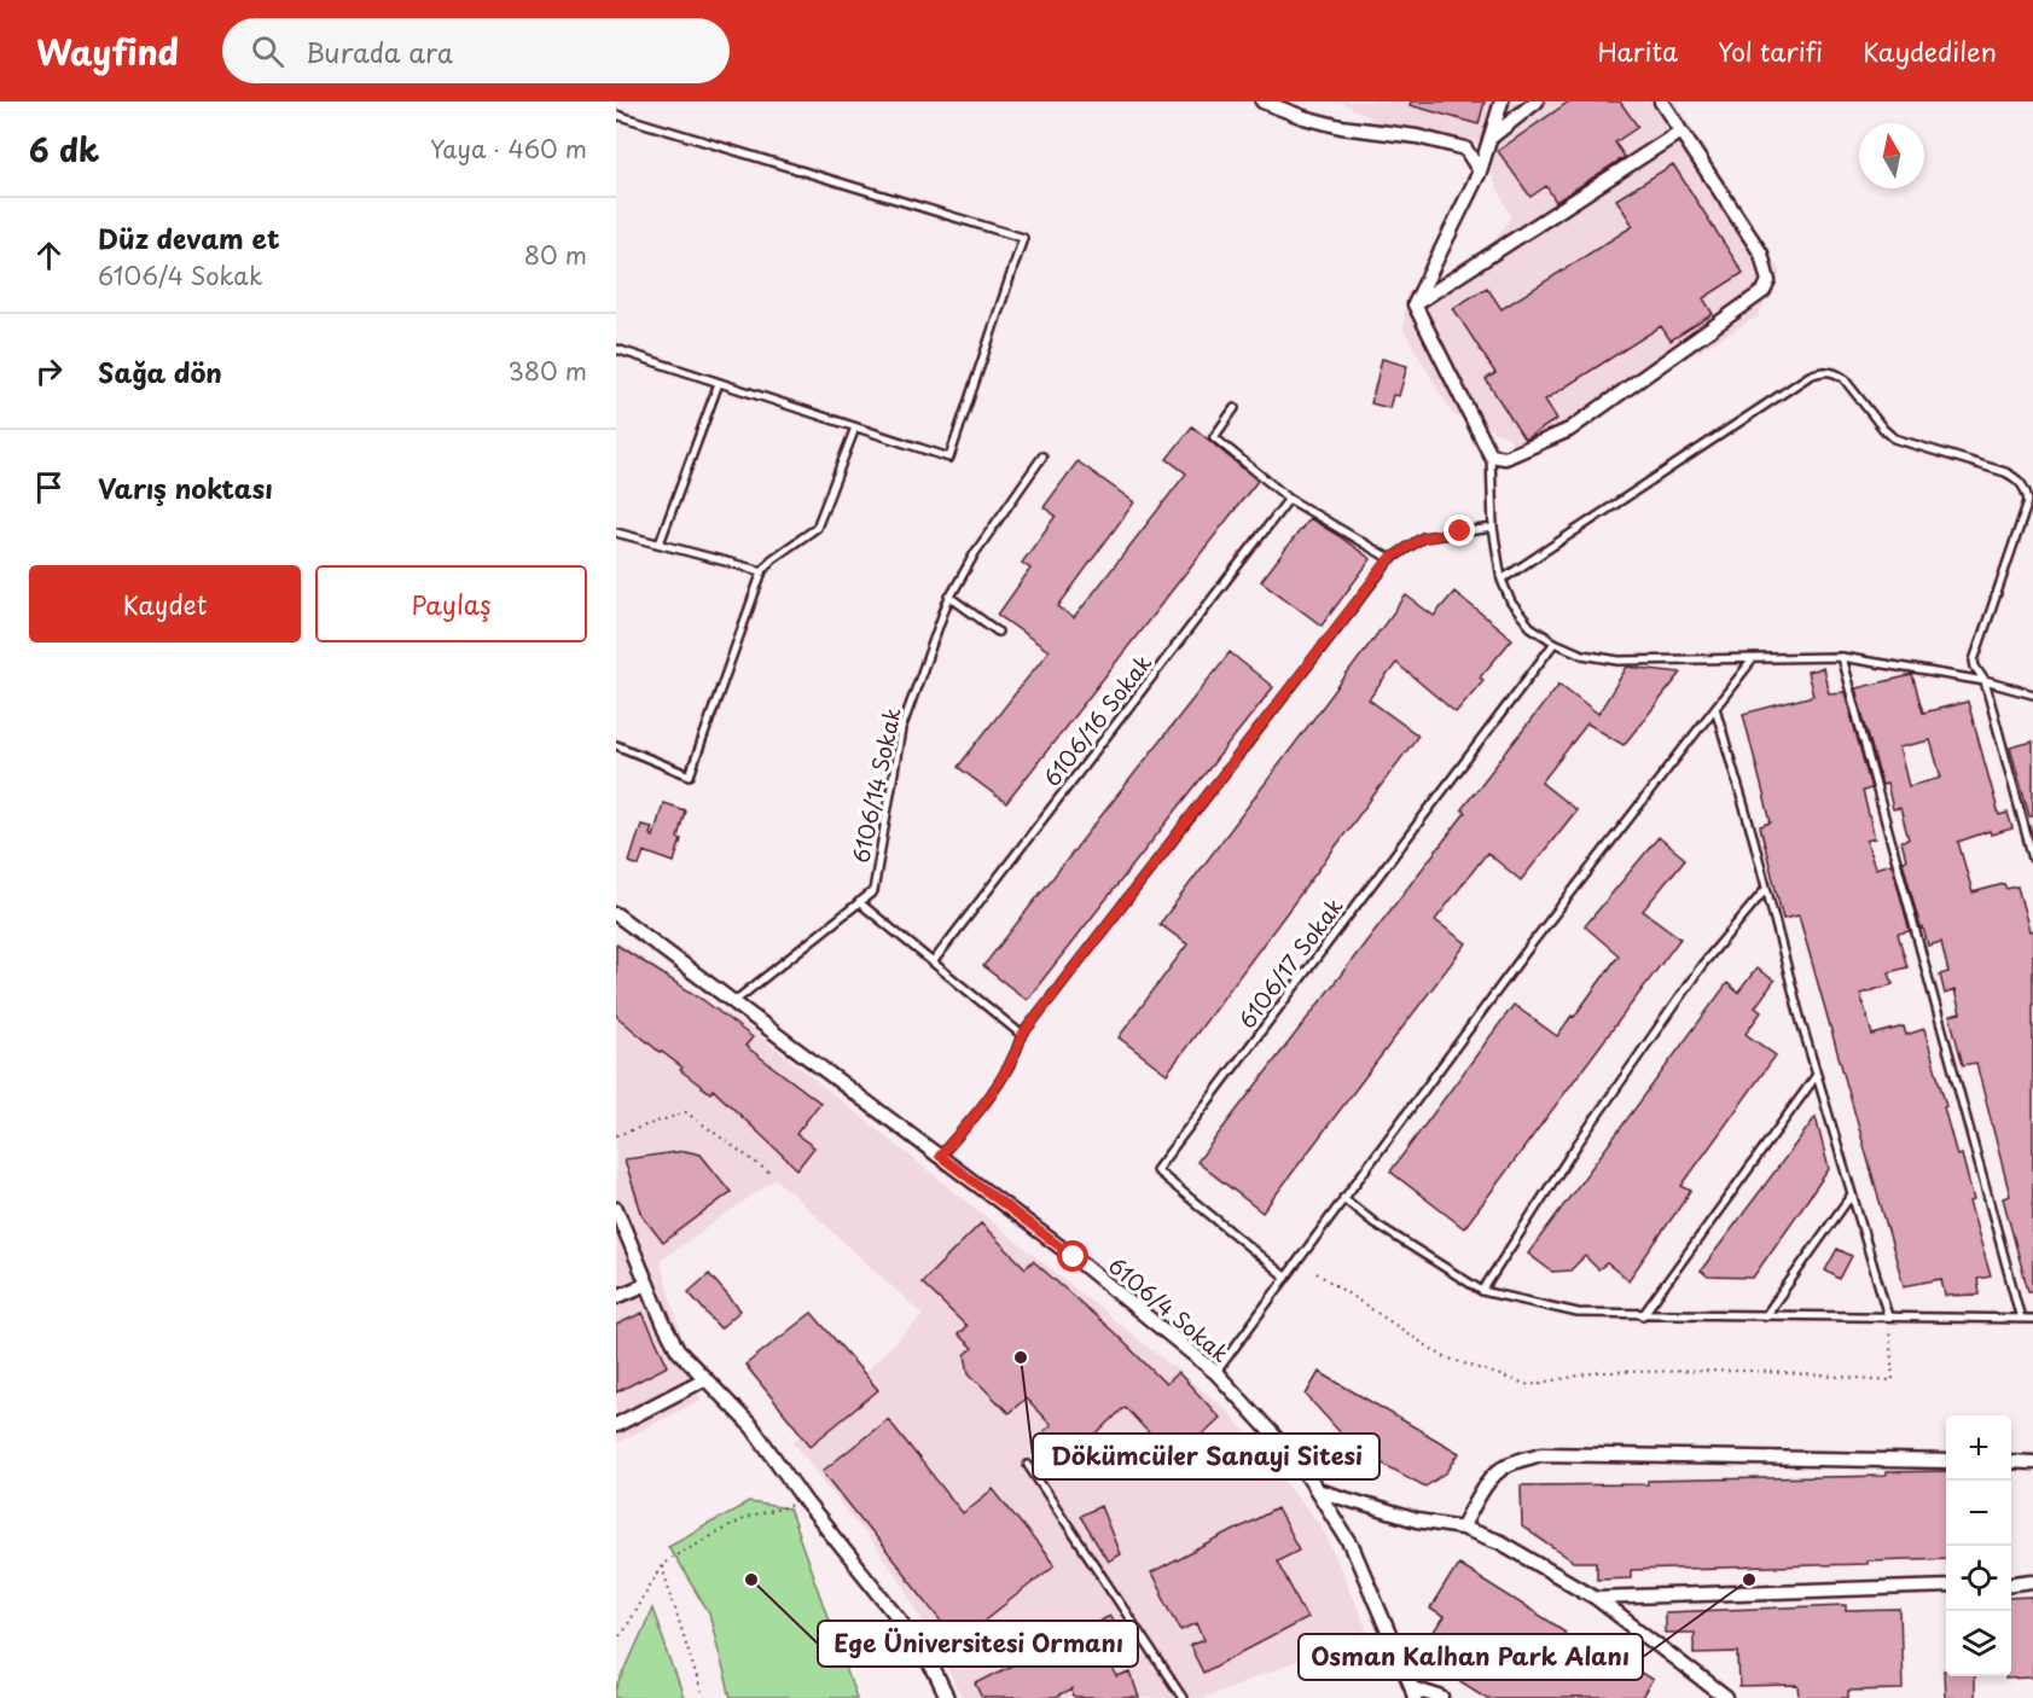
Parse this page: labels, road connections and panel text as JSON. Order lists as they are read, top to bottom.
{
  "streets": {
    "street": ["6106/4 Sokak"],
    "lane": ["6106/16 Sokak", "6106/14 Sokak", "6106/17 Sokak"]
  },
  "crossings": [
    ["6106/14 Sokak", "6106/4 Sokak"]
  ],
  "places": ["Dökümcüler Sanayi Sitesi", "Ege Üniversitesi Ormanı", "Osman Kalhan Park Alanı"],
  "north": "top",
  "page": {
    "header": "Wayfind",
    "search": "Burada ara",
    "nav": ["Harita", "Yol tarifi", "Kaydedilen"],
    "heading": ["6 dk", "Yaya · 460 m"],
    "list": [
      ["Düz devam et", "6106/4 Sokak", "80 m"],
      ["Sağa dön", "380 m"],
      "Varış noktası"
    ],
    "buttons": ["Kaydet", "Paylaş"],
    "map_buttons": ["+", "−"]
  }
}
